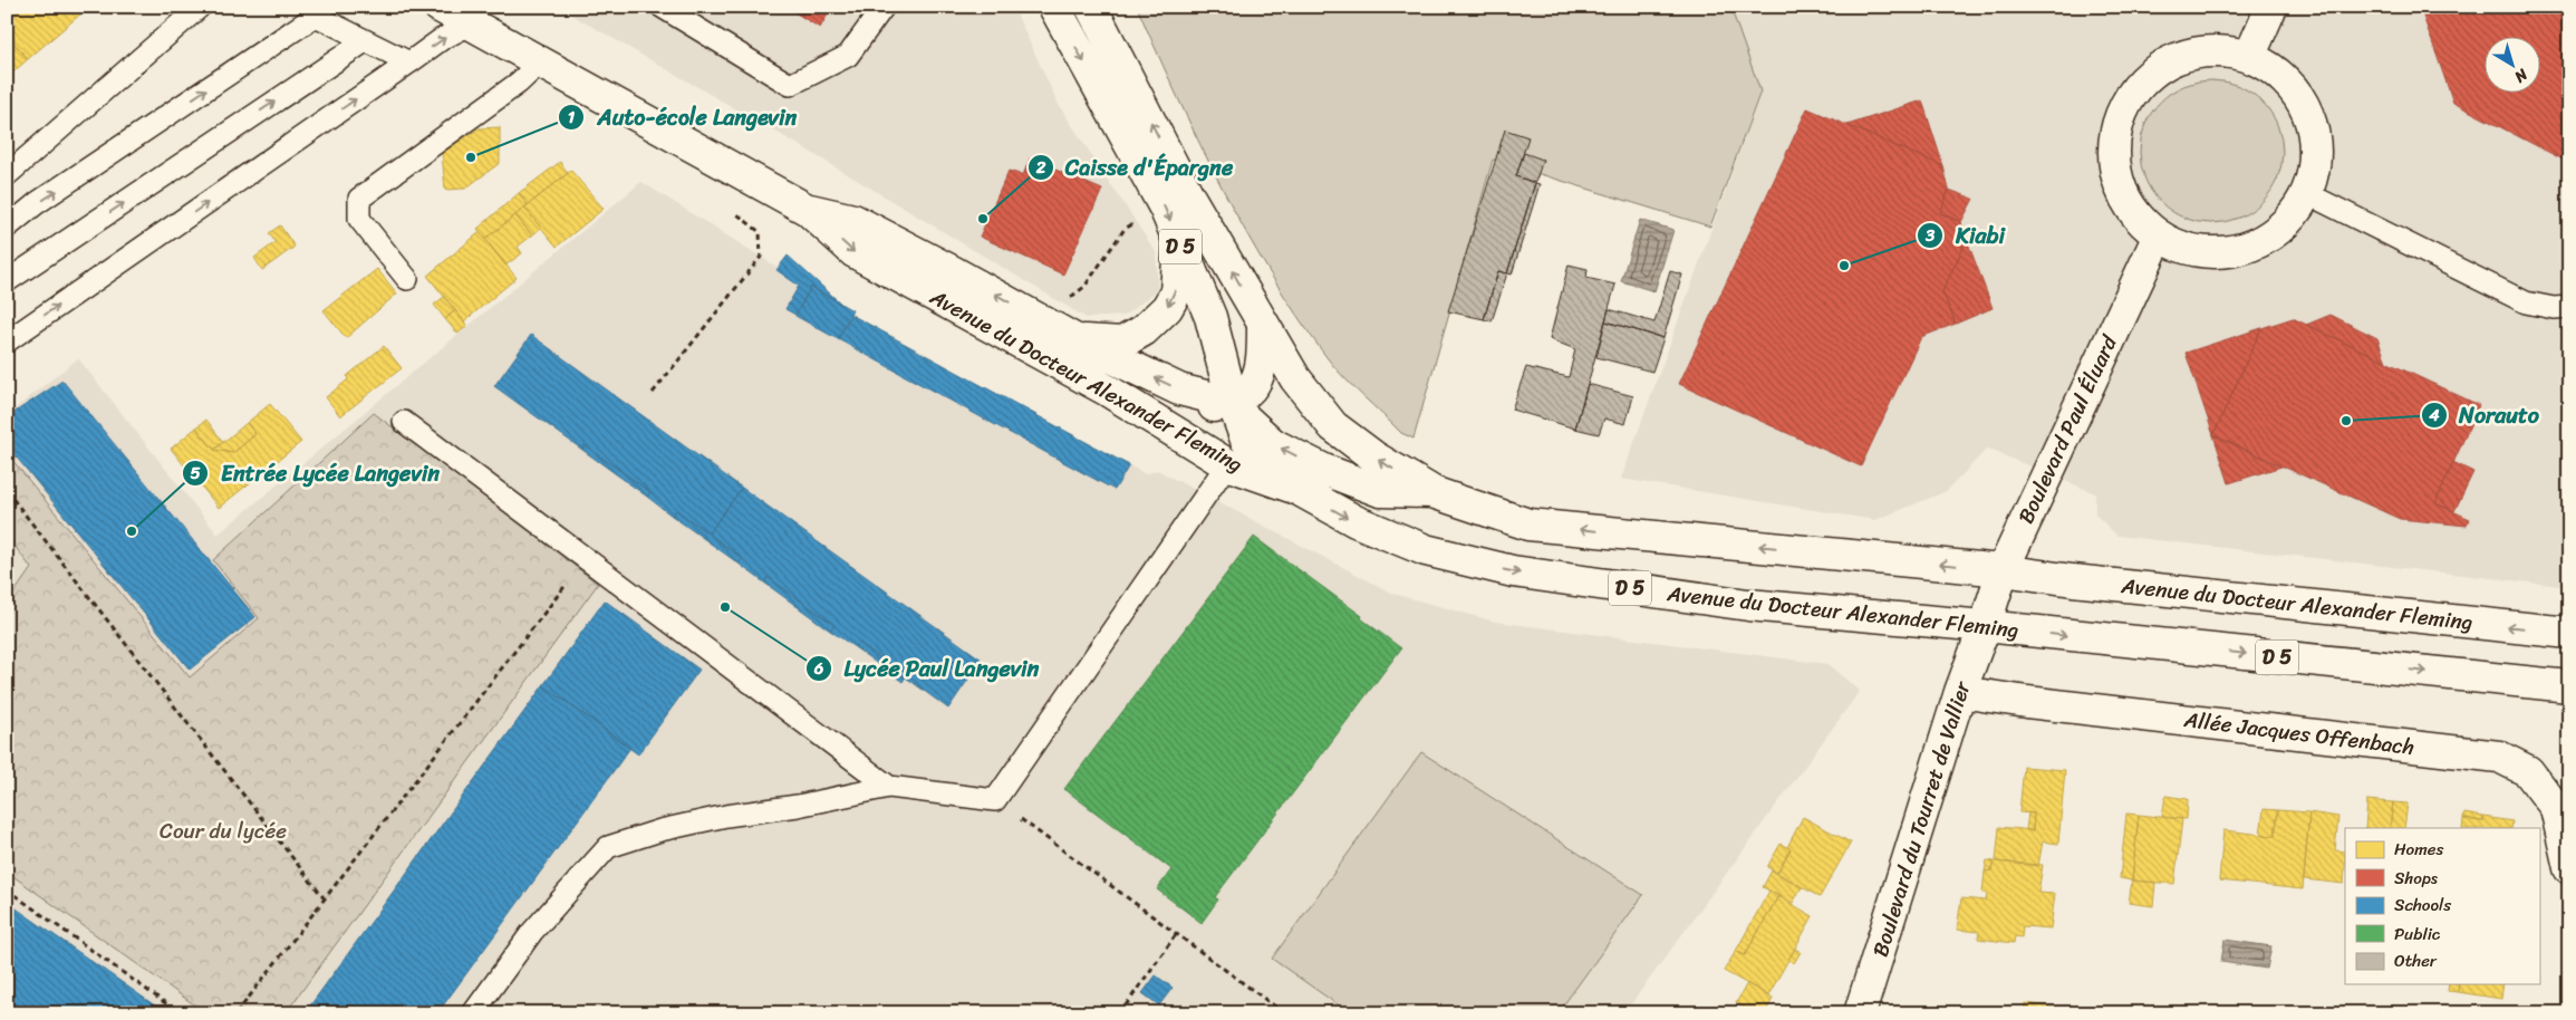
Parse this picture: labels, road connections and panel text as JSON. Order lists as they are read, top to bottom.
{
  "streets": {
    "main road": [
      "D 5",
      "Avenue du Docteur Alexander Fleming",
      "Boulevard Paul Éluard",
      "Allée Jacques Offenbach",
      "Boulevard du Tourret de Vallier"
    ]
  },
  "crossings": [
    ["D 5", "Avenue du Docteur Alexander Fleming"],
    ["Avenue du Docteur Alexander Fleming", "Boulevard Paul Éluard"],
    ["Avenue du Docteur Alexander Fleming", "Boulevard du Tourret de Vallier"],
    ["Boulevard Paul Éluard", "Boulevard du Tourret de Vallier"],
    ["Allée Jacques Offenbach", "Boulevard du Tourret de Vallier"]
  ],
  "parks": ["Cour du lycée"],
  "places": [
    "Auto-école Langevin",
    "Caisse d'Épargne",
    "Kiabi",
    "Norauto",
    "Entrée Lycée Langevin",
    "Lycée Paul Langevin"
  ],
  "legend": [
    "Homes",
    "Shops",
    "Schools",
    "Public",
    "Other"
  ],
  "north": "bottom right"
}
